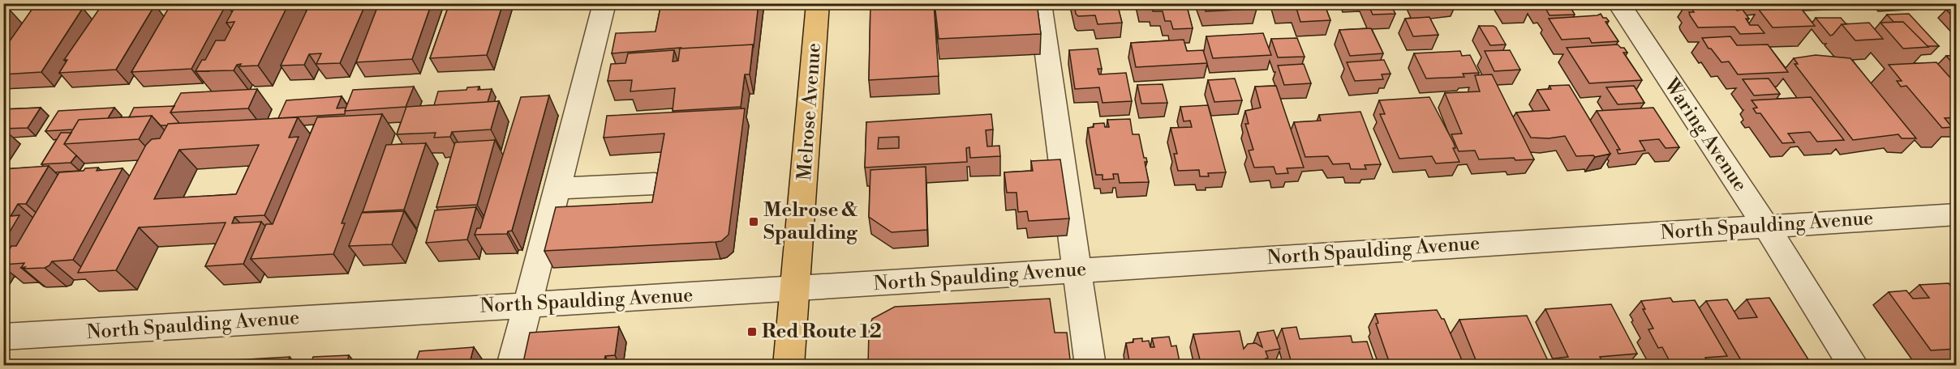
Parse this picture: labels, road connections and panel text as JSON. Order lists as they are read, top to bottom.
{
  "streets": {
    "main road": ["Melrose Avenue"],
    "street": ["Waring Avenue", "North Spaulding Avenue"]
  },
  "crossings": [
    ["Melrose Avenue", "North Spaulding Avenue"],
    ["Waring Avenue", "North Spaulding Avenue"]
  ],
  "places": {
    "transit": ["Melrose & Spaulding", "Red Route 12"]
  }
}
